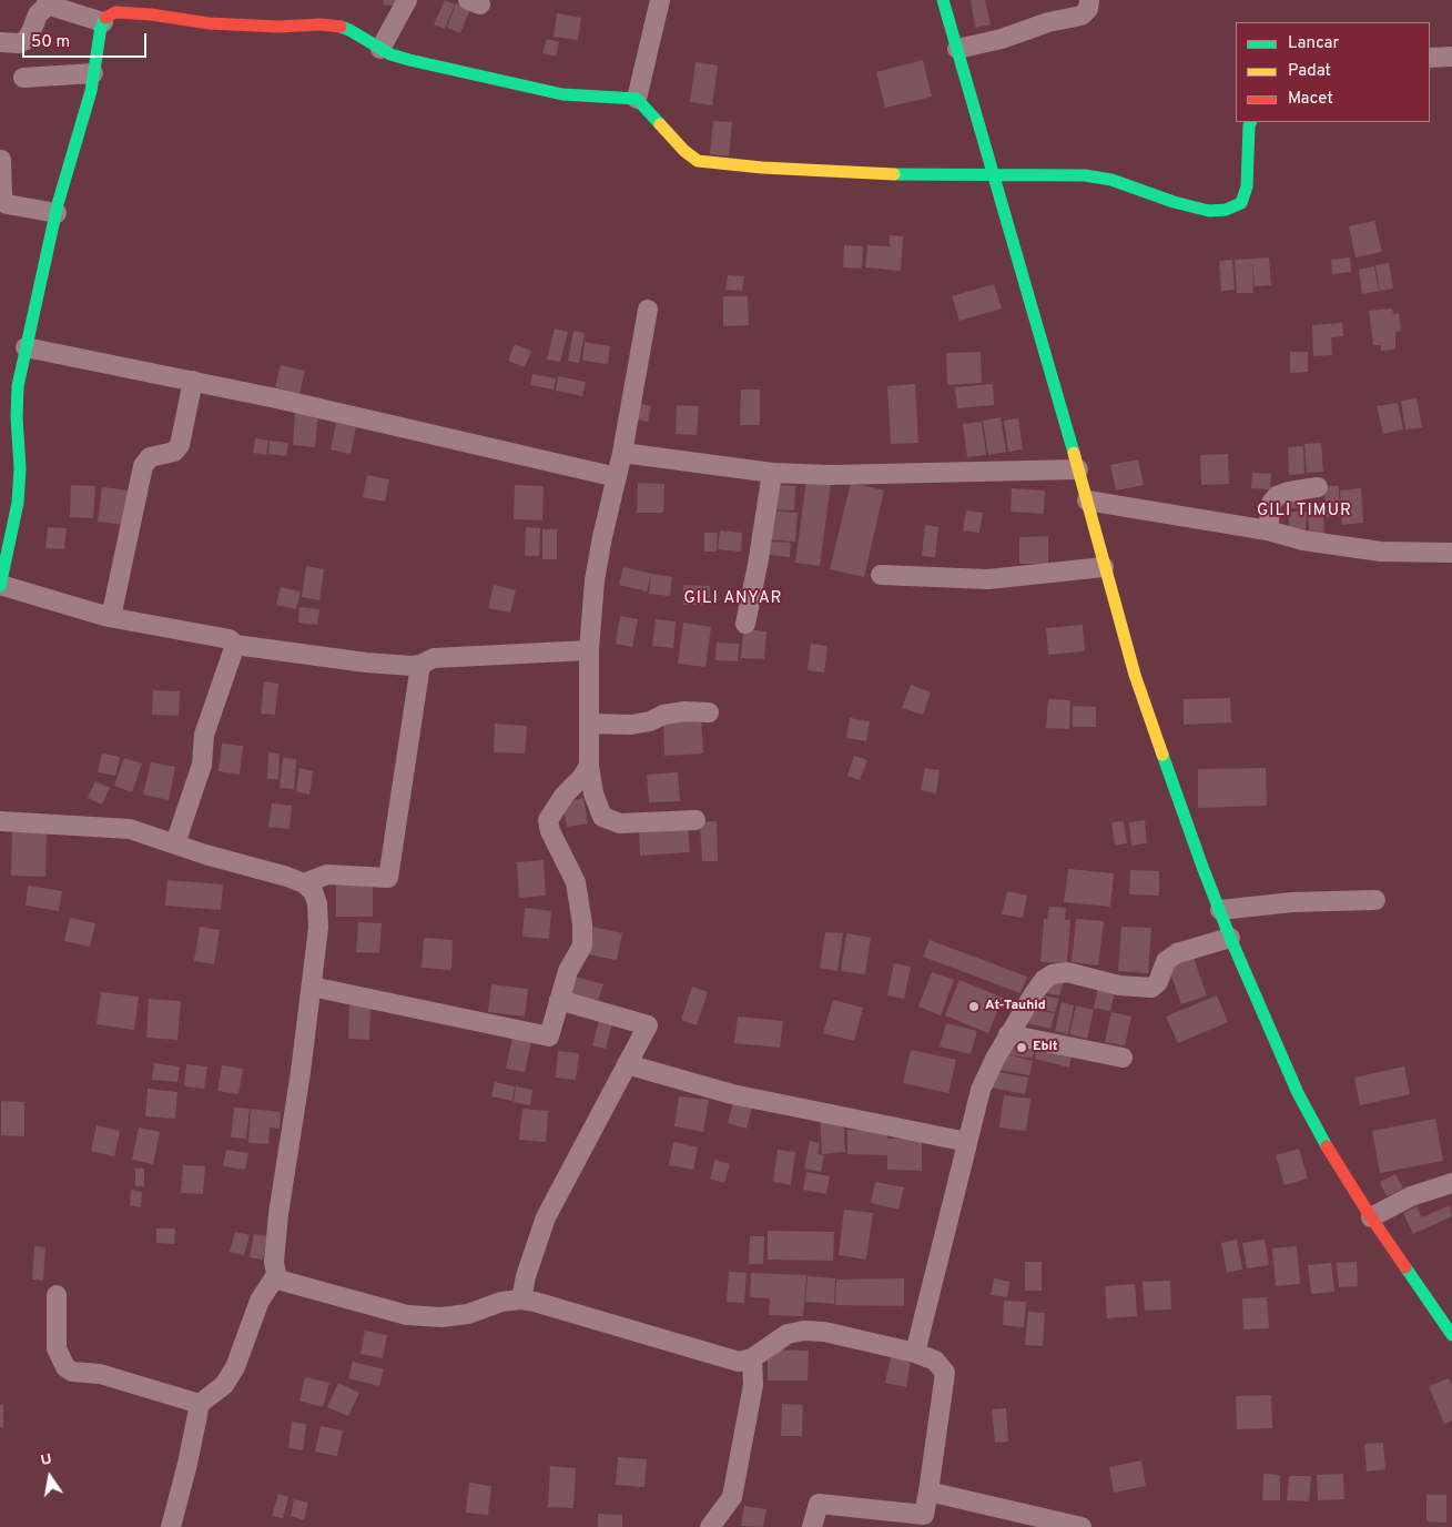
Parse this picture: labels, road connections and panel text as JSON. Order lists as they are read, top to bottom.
{
  "districts": ["GILI TIMUR", "GILI ANYAR"],
  "places": ["At-Tauhid", "Ebit"],
  "legend": ["Lancar", "Padat", "Macet"],
  "scale_bar": "50 m",
  "north": "top"
}
